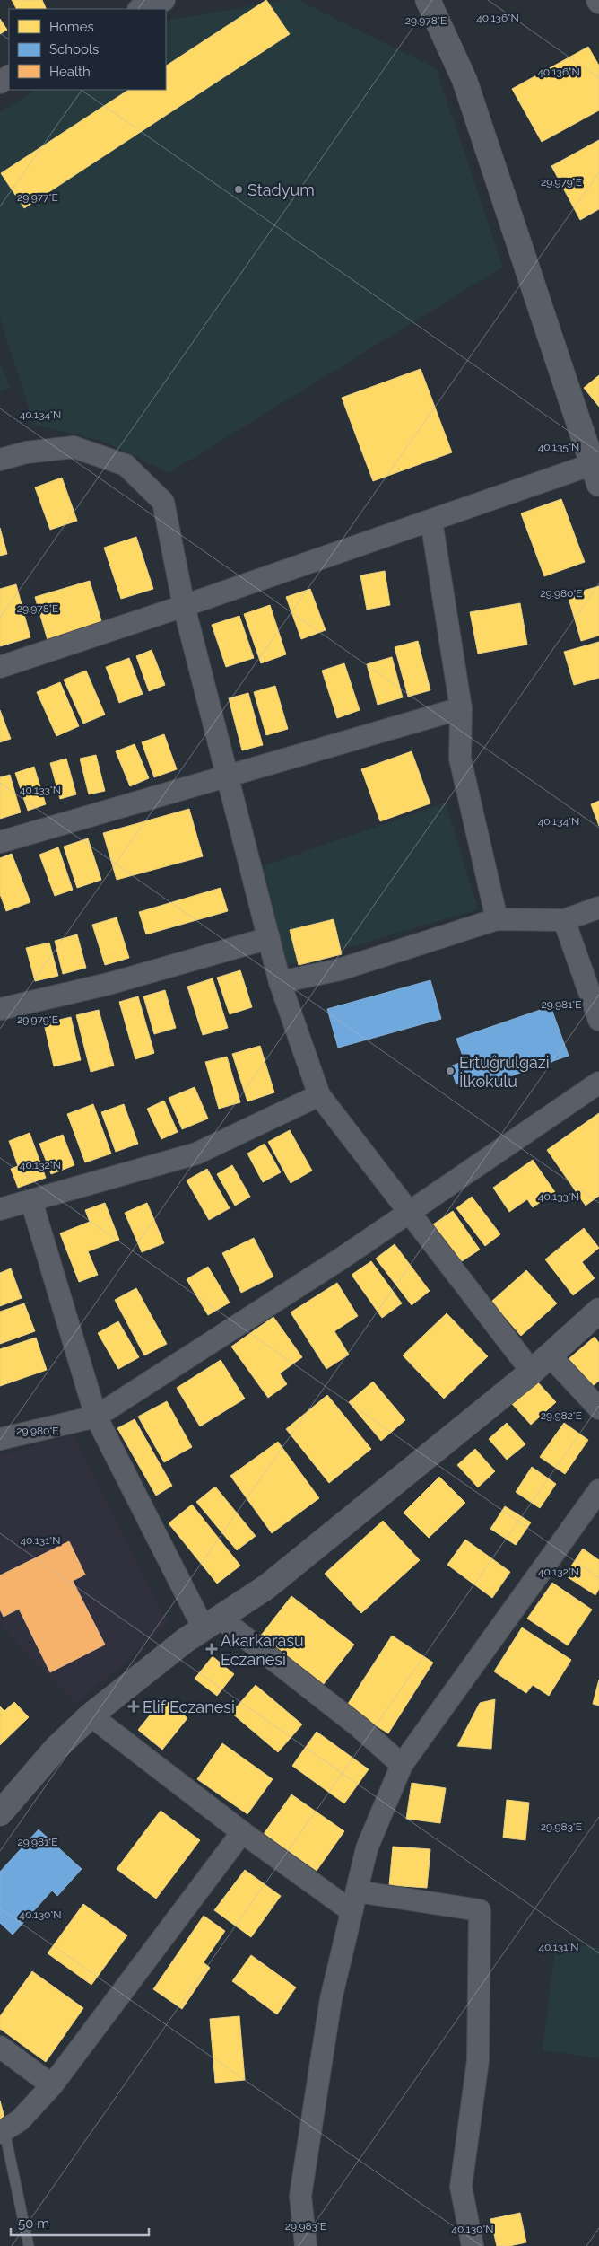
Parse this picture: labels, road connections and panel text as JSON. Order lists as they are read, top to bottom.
{
  "places": {
    "other": ["Stadyum", "Ertuğrulgazi İlkokulu"],
    "health": ["Akarkarasu Eczanesi", "Elif Eczanesi"]
  },
  "legend": ["Homes", "Schools", "Health"],
  "scale_bar": "50 m",
  "coordinates": [
    "40.136°N",
    "29.978°E",
    "29.979°E",
    "29.977°E",
    "40.134°N",
    "40.135°N",
    "29.980°E",
    "40.133°N",
    "29.981°E",
    "40.132°N",
    "29.982°E",
    "40.131°N",
    "29.983°E",
    "40.130°N"
  ]
}
